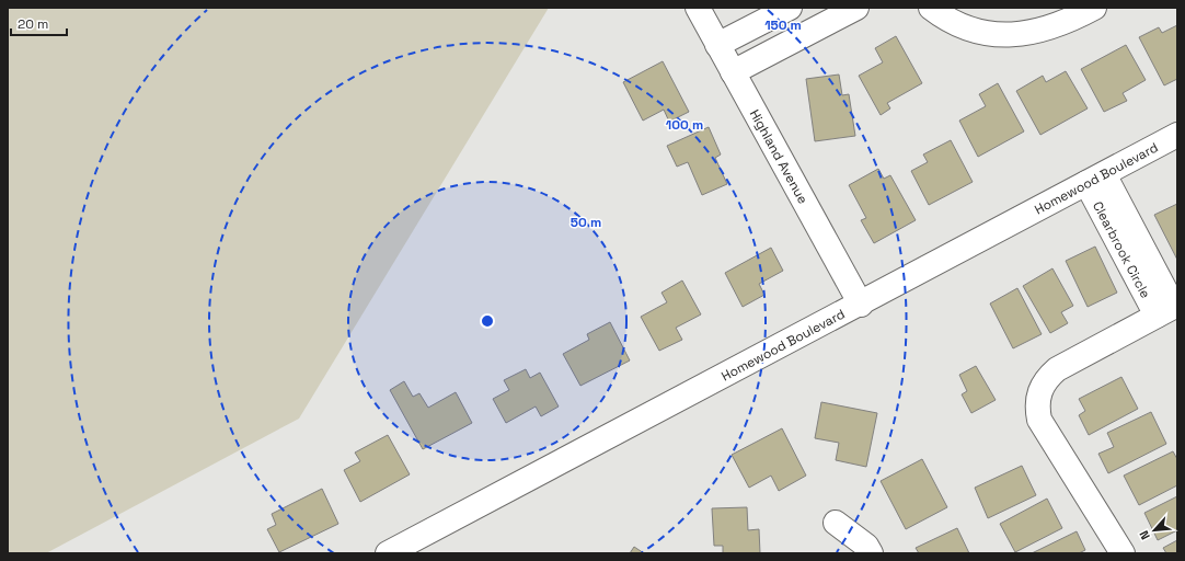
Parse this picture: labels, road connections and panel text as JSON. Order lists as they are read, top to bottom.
{
  "streets": {
    "street": ["Highland Avenue", "Homewood Boulevard", "Clearbrook Circle"]
  },
  "crossings": [
    ["Highland Avenue", "Homewood Boulevard"],
    ["Homewood Boulevard", "Clearbrook Circle"]
  ],
  "scale_bar": "20 m",
  "north": "bottom left",
  "rings": ["150 m", "100 m", "50 m"]
}
